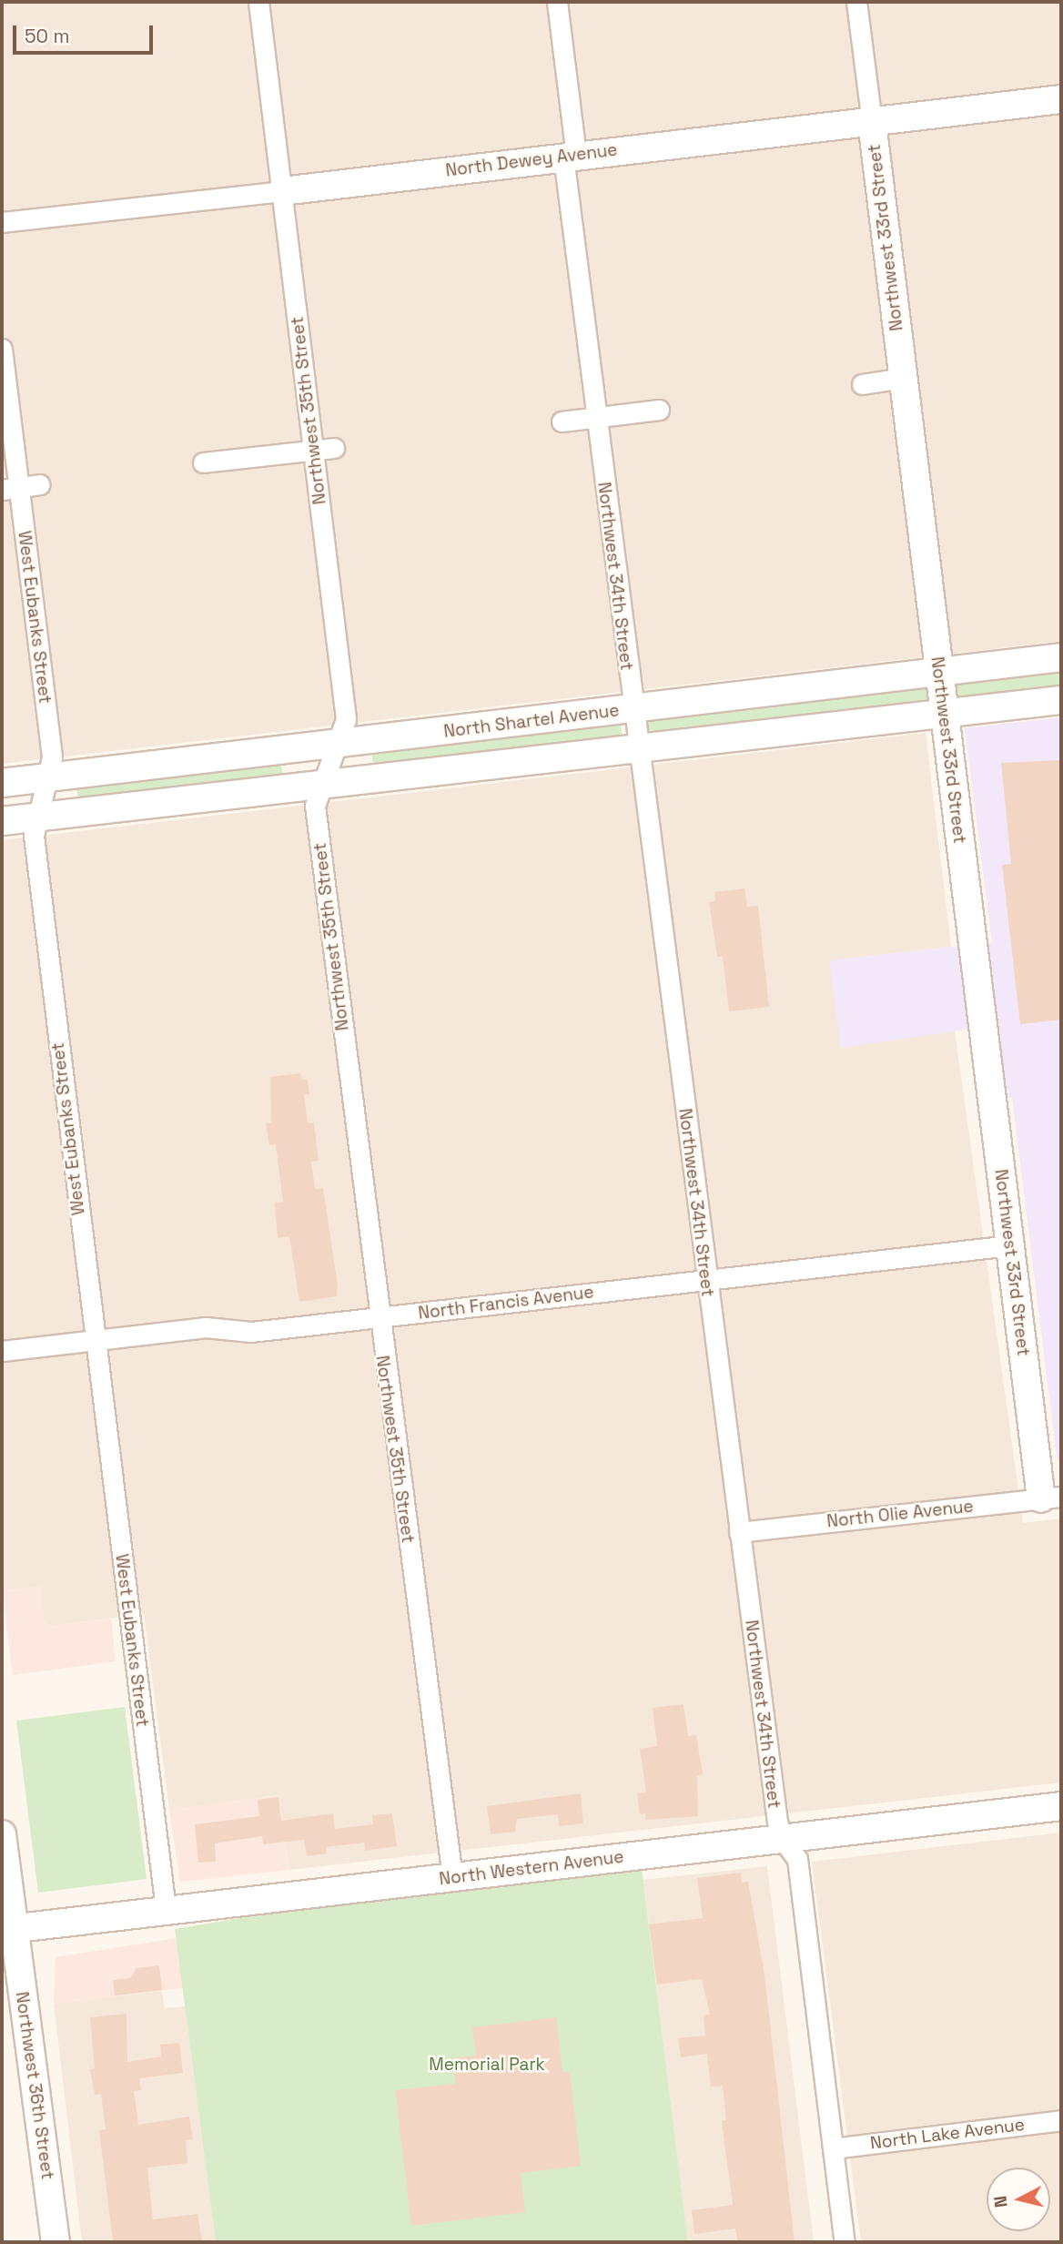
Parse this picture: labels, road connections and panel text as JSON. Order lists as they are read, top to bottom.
{
  "streets": {
    "street": [
      "North Dewey Avenue",
      "Northwest 33rd Street",
      "Northwest 35th Street",
      "Northwest 34th Street",
      "West Eubanks Street",
      "North Shartel Avenue",
      "North Francis Avenue",
      "North Olie Avenue",
      "North Western Avenue",
      "Northwest 36th Street",
      "North Lake Avenue"
    ]
  },
  "crossings": [
    ["North Dewey Avenue", "Northwest 33rd Street"],
    ["North Dewey Avenue", "Northwest 35th Street"],
    ["North Dewey Avenue", "Northwest 34th Street"],
    ["Northwest 33rd Street", "North Shartel Avenue"],
    ["Northwest 33rd Street", "North Francis Avenue"],
    ["Northwest 33rd Street", "North Olie Avenue"],
    ["Northwest 35th Street", "North Shartel Avenue"],
    ["Northwest 35th Street", "North Francis Avenue"],
    ["Northwest 35th Street", "North Western Avenue"],
    ["Northwest 34th Street", "North Shartel Avenue"],
    ["Northwest 34th Street", "North Francis Avenue"],
    ["Northwest 34th Street", "North Olie Avenue"],
    ["Northwest 34th Street", "North Western Avenue"],
    ["Northwest 34th Street", "North Lake Avenue"],
    ["West Eubanks Street", "North Shartel Avenue"],
    ["West Eubanks Street", "North Francis Avenue"],
    ["West Eubanks Street", "North Western Avenue"],
    ["North Western Avenue", "Northwest 36th Street"]
  ],
  "parks": ["Memorial Park"],
  "scale_bar": "50 m",
  "north": "left"
}
